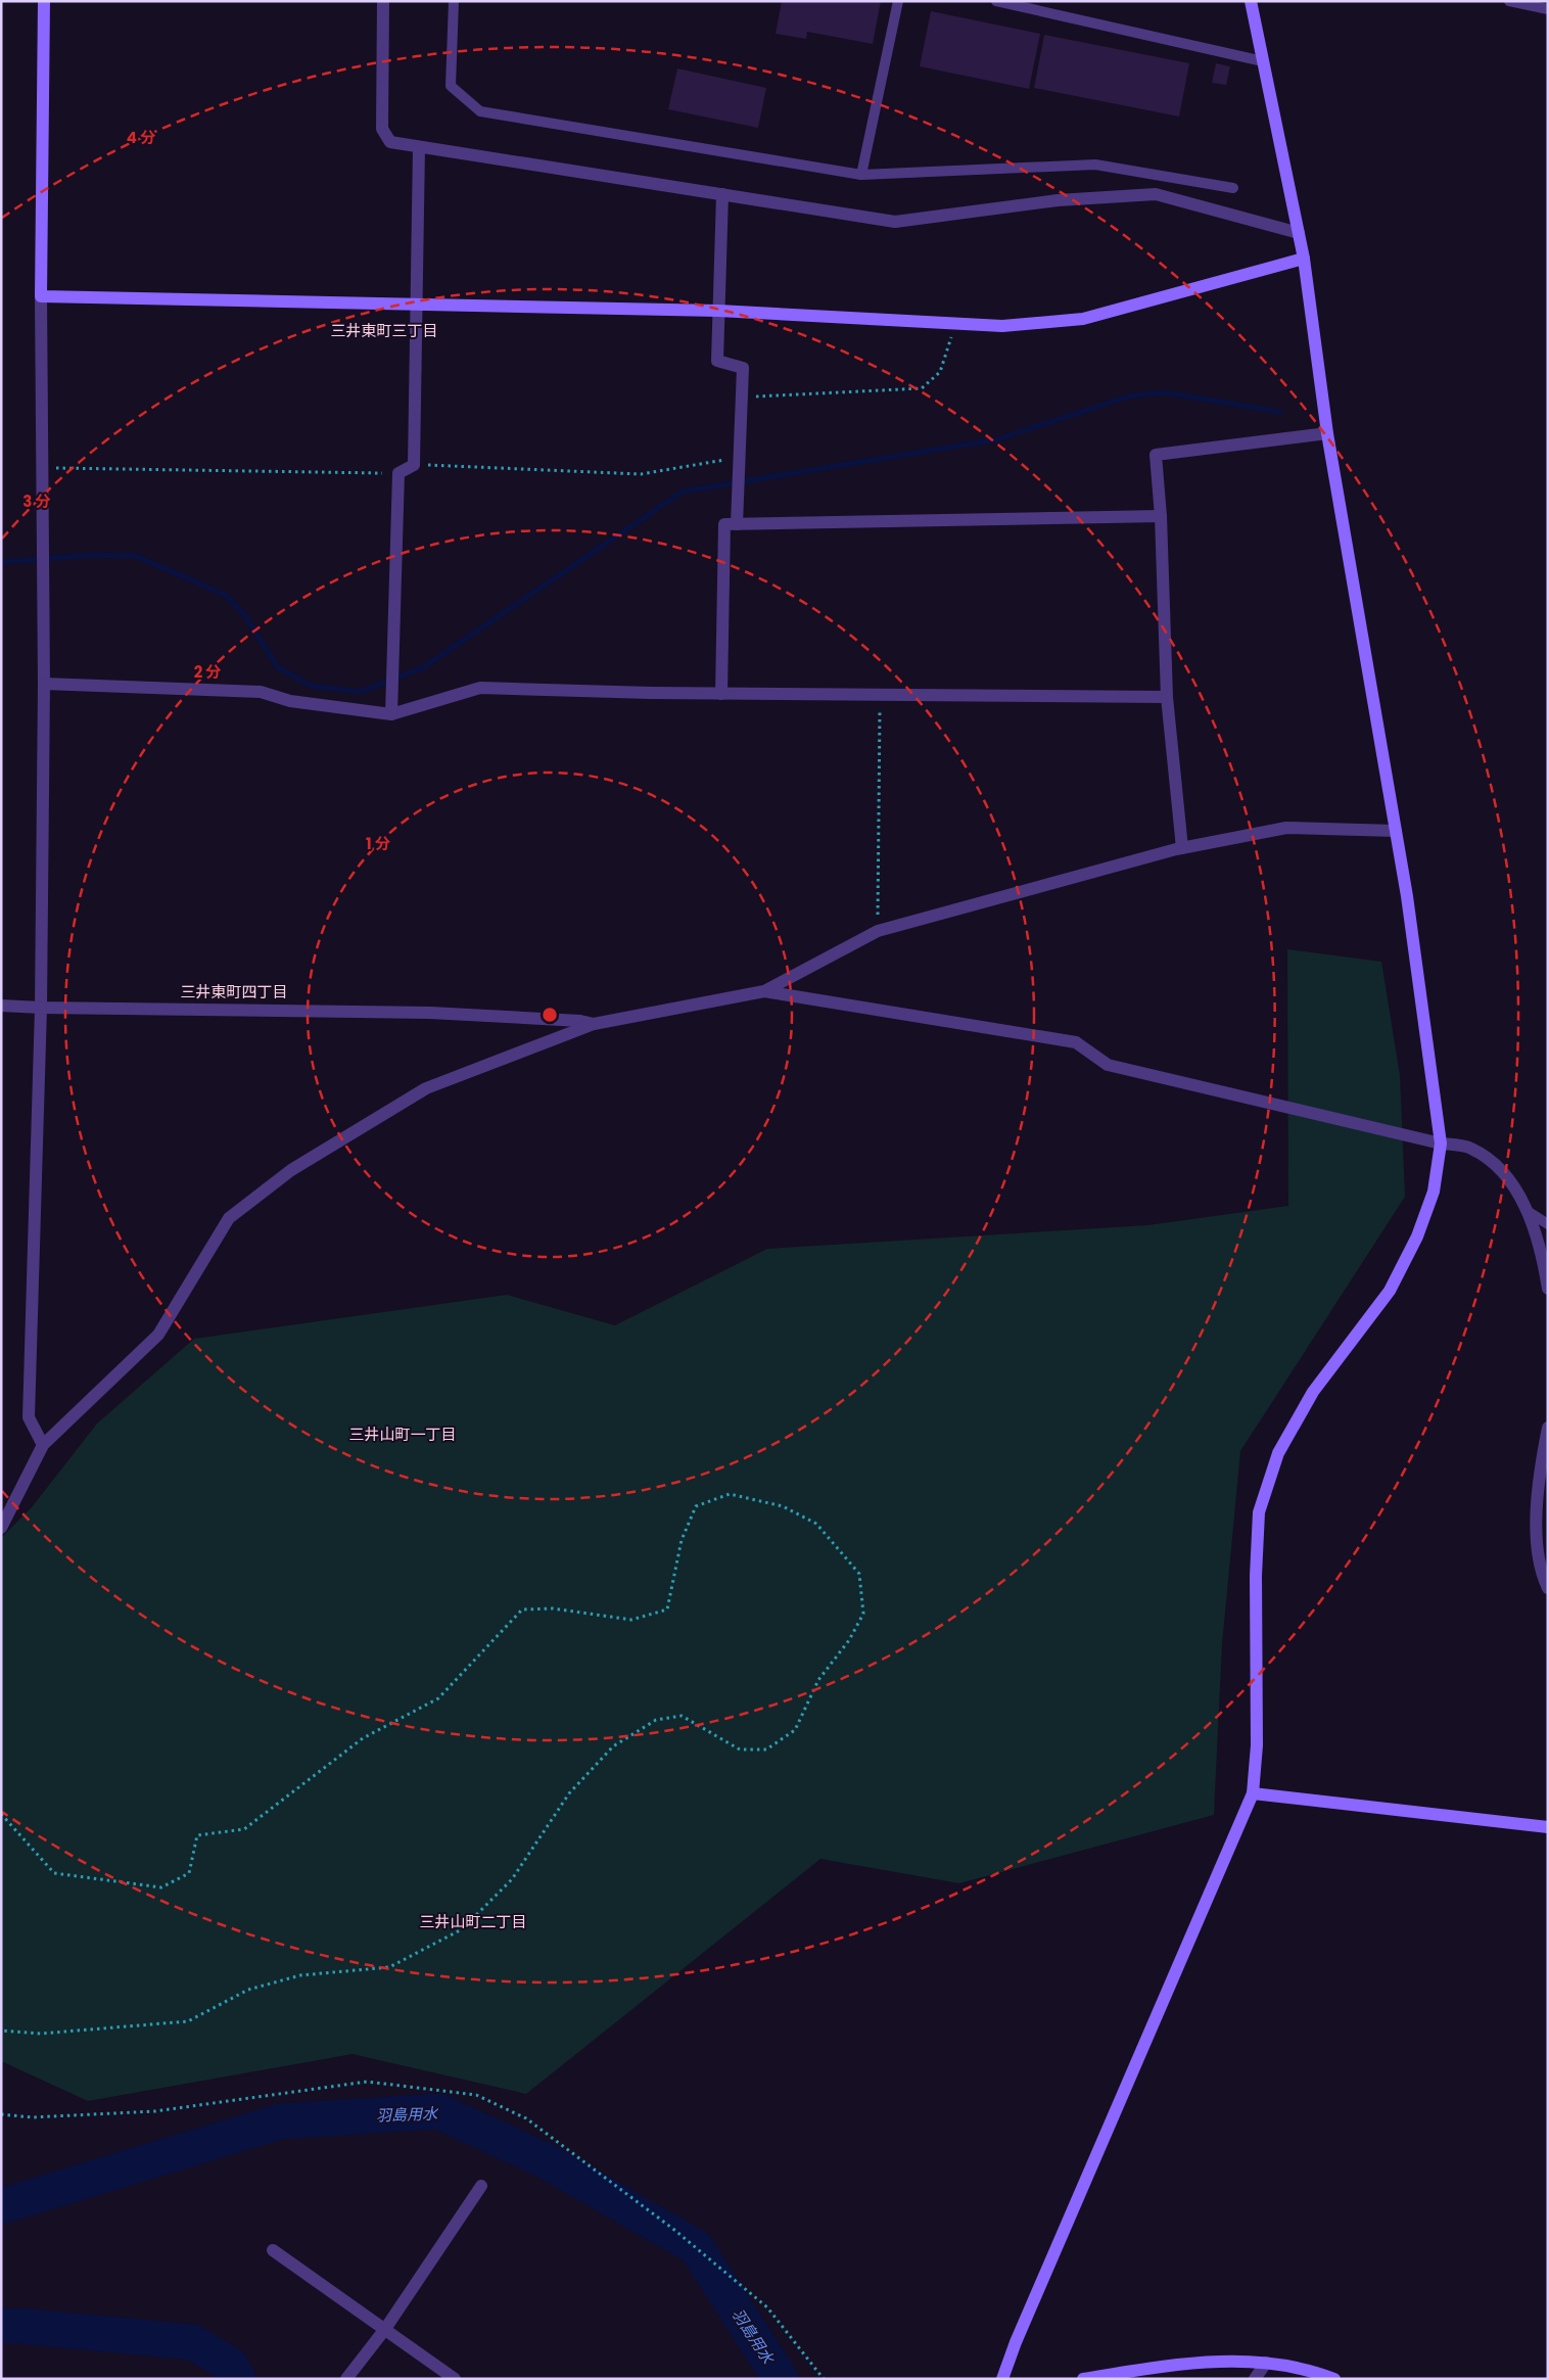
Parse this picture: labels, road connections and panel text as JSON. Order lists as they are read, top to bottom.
{
  "districts": [
    "三井東町三丁目",
    "三井東町四丁目",
    "三井山町一丁目",
    "三井山町二丁目"
  ],
  "water": ["羽島用水"],
  "rings": [
    "4 分",
    "3 分",
    "2 分",
    "1 分"
  ]
}
